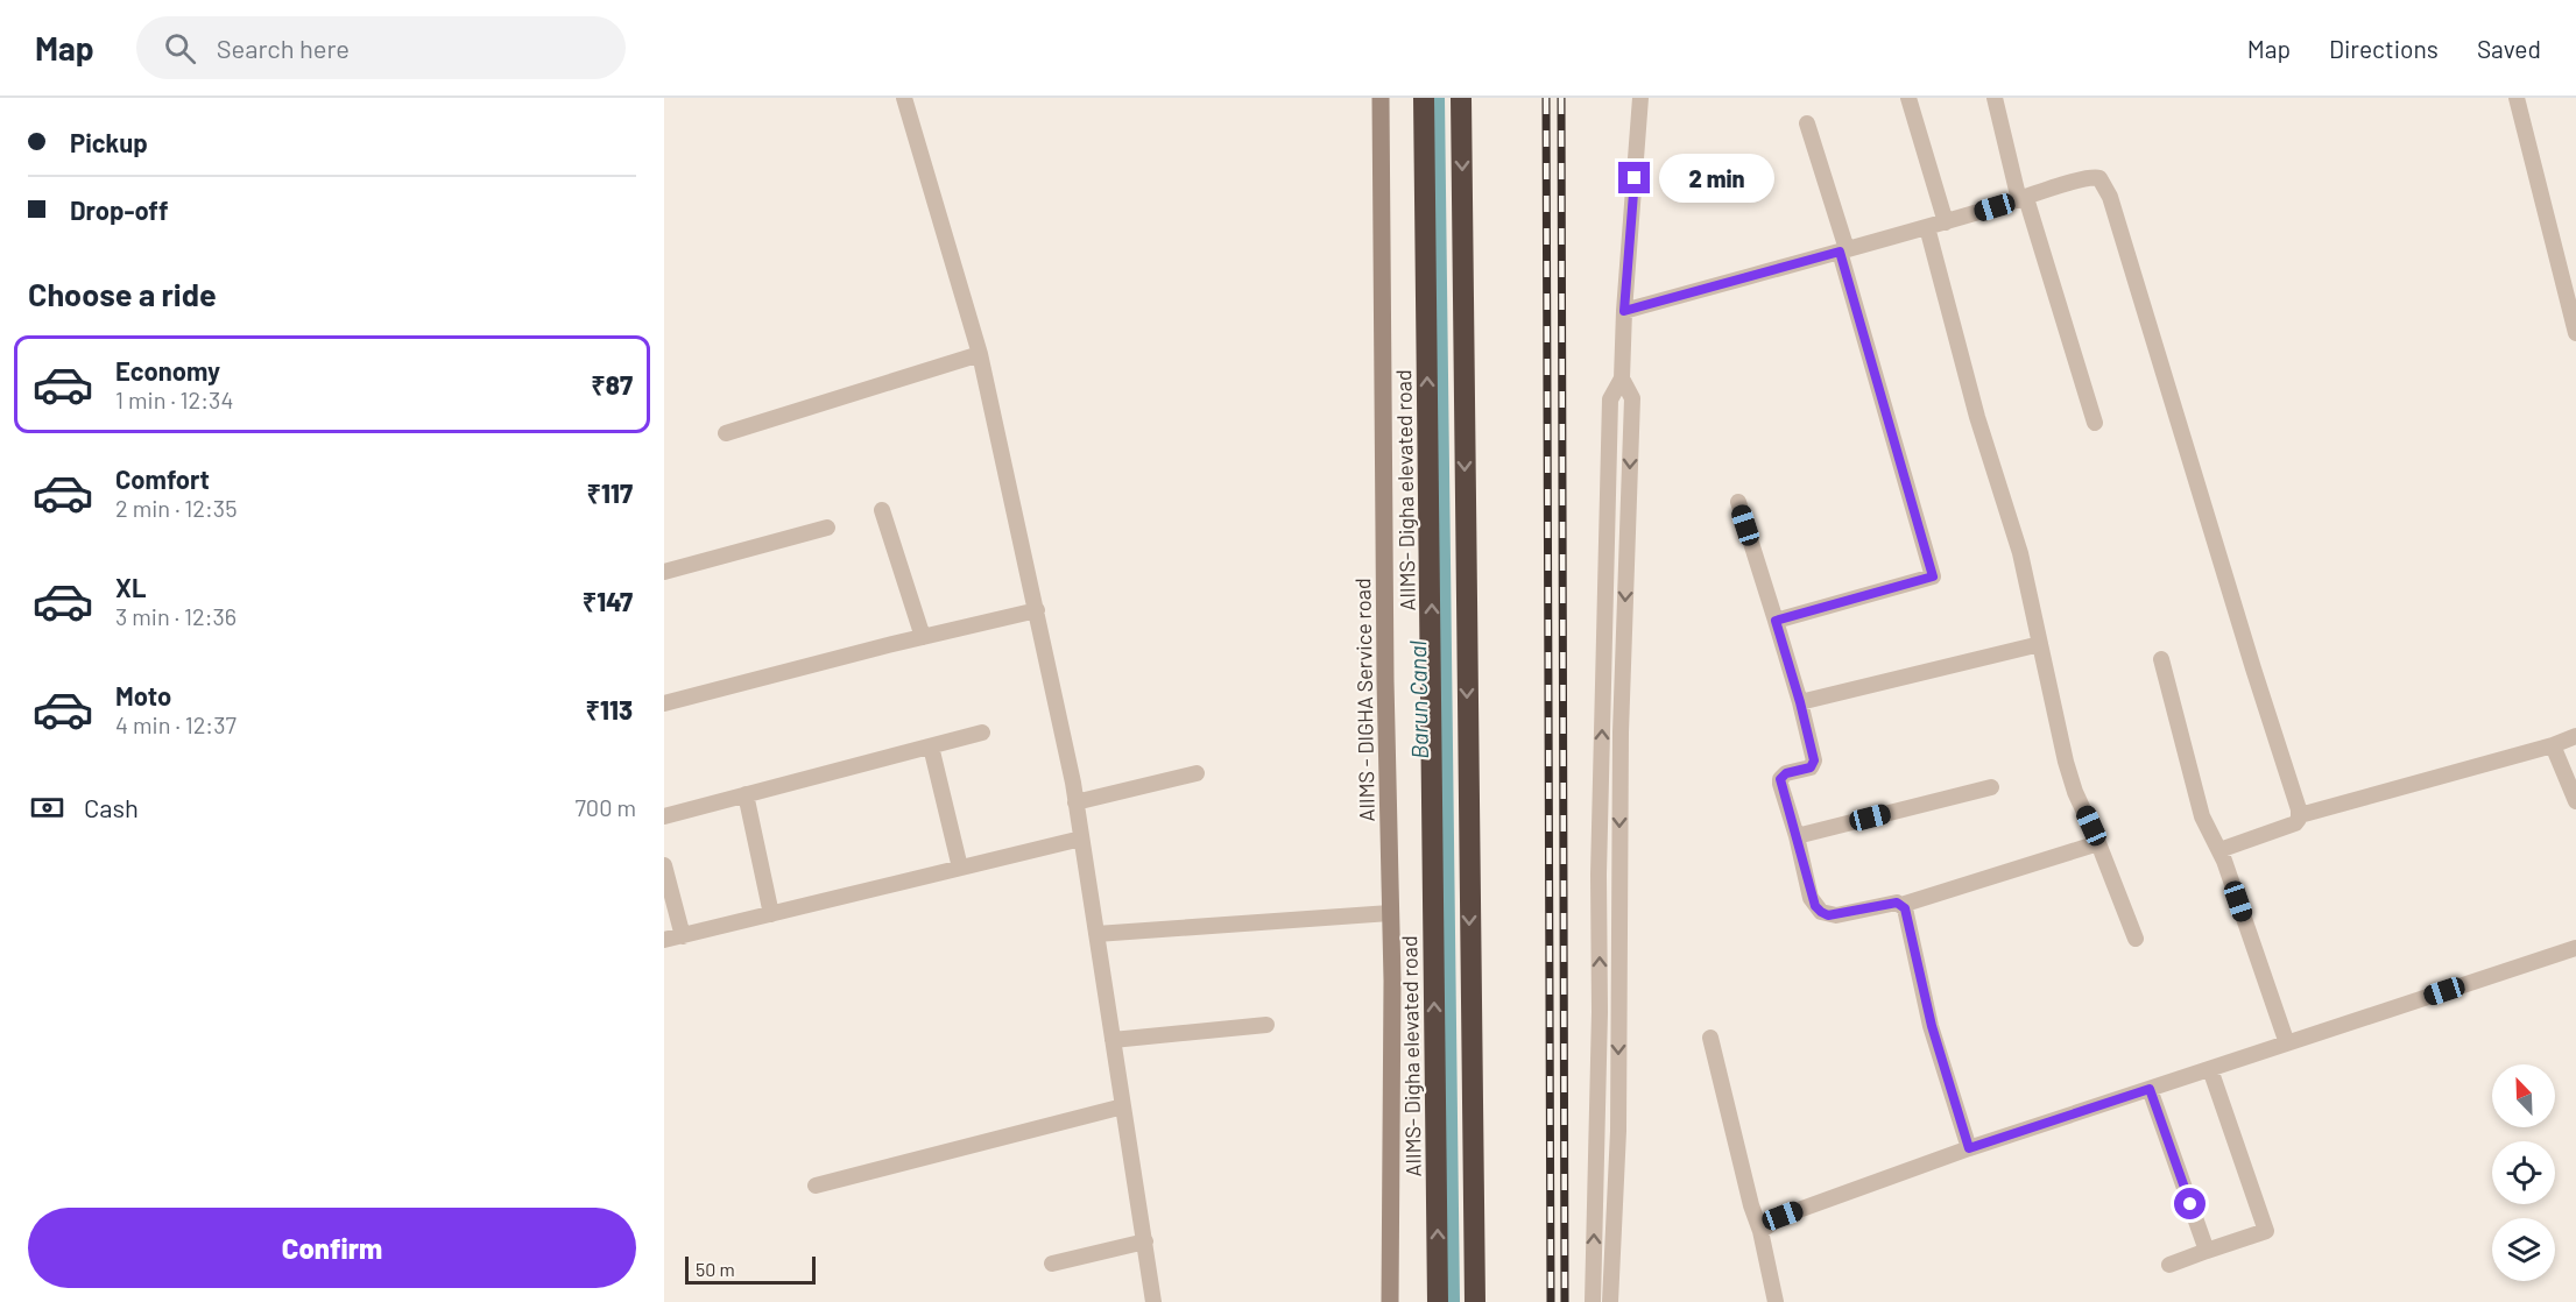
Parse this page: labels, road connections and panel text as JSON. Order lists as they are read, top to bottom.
{
  "streets": {
    "highway": ["AIIMS- Digha elevated road"],
    "main road": ["AIIMS - DIGHA Service road"]
  },
  "water": ["Barun Canal"],
  "scale_bar": "50 m",
  "north": "top left",
  "page": {
    "header": "Map",
    "search": "Search here",
    "nav": ["Map", "Directions", "Saved"],
    "banner": ["Pickup", "Drop-off"],
    "bubble": "2 min",
    "heading": "Choose a ride",
    "list": [
      {
        "name": "Economy",
        "note": "1 min · 12:34",
        "value": "₹87"
      },
      {
        "name": "Comfort",
        "note": "2 min · 12:35",
        "value": "₹117"
      },
      {
        "name": "XL",
        "note": "3 min · 12:36",
        "value": "₹147"
      },
      {
        "name": "Moto",
        "note": "4 min · 12:37",
        "value": "₹113"
      }
    ],
    "pay": ["Cash", "700 m"],
    "buttons": "Confirm",
    "scale": "50 m"
  }
}
